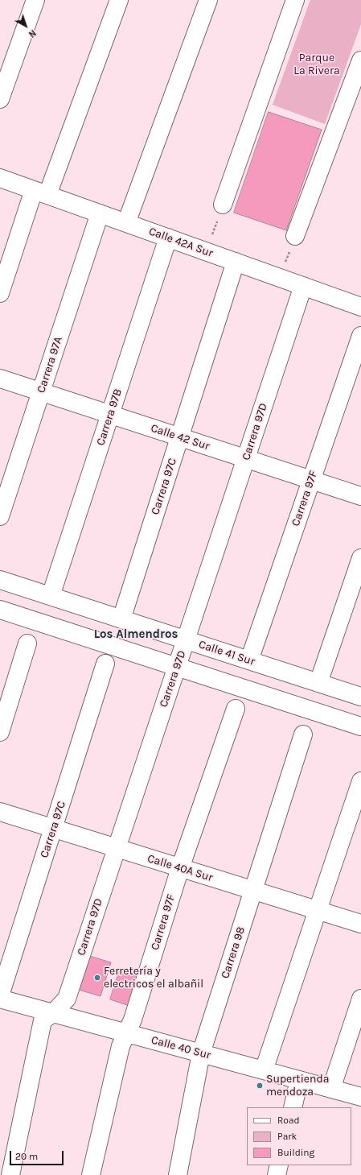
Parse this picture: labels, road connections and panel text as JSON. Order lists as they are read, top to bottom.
{
  "streets": {
    "street": [
      "Calle 42A Sur",
      "Carrera 97A",
      "Carrera 97B",
      "Carrera 97D",
      "Calle 42 Sur",
      "Carrera 97C",
      "Carrera 97F",
      "Calle 41 Sur",
      "Calle 40A Sur",
      "Carrera 98",
      "Calle 40 Sur"
    ]
  },
  "crossings": [
    ["Calle 42A Sur", "Carrera 97A"],
    ["Calle 42A Sur", "Carrera 97B"],
    ["Calle 42A Sur", "Carrera 97D"],
    ["Calle 42A Sur", "Carrera 97C"],
    ["Carrera 97A", "Calle 42 Sur"],
    ["Carrera 97B", "Calle 42 Sur"],
    ["Carrera 97B", "Calle 41 Sur"],
    ["Carrera 97D", "Calle 42 Sur"],
    ["Carrera 97D", "Calle 41 Sur"],
    ["Carrera 97D", "Calle 40A Sur"],
    ["Carrera 97D", "Calle 40 Sur"],
    ["Calle 42 Sur", "Carrera 97C"],
    ["Calle 42 Sur", "Carrera 97F"],
    ["Carrera 97C", "Calle 41 Sur"],
    ["Carrera 97C", "Calle 40A Sur"],
    ["Carrera 97F", "Calle 41 Sur"],
    ["Carrera 97F", "Calle 40A Sur"],
    ["Carrera 97F", "Calle 40 Sur"],
    ["Calle 40A Sur", "Carrera 98"],
    ["Carrera 98", "Calle 40 Sur"]
  ],
  "districts": ["Los Almendros"],
  "parks": ["Parque La Rivera"],
  "places": ["Ferretería y electricos el albañil", "Supertienda mendoza"],
  "legend": ["Road", "Park", "Building"],
  "scale_bar": "20 m",
  "north": "bottom right"
}
